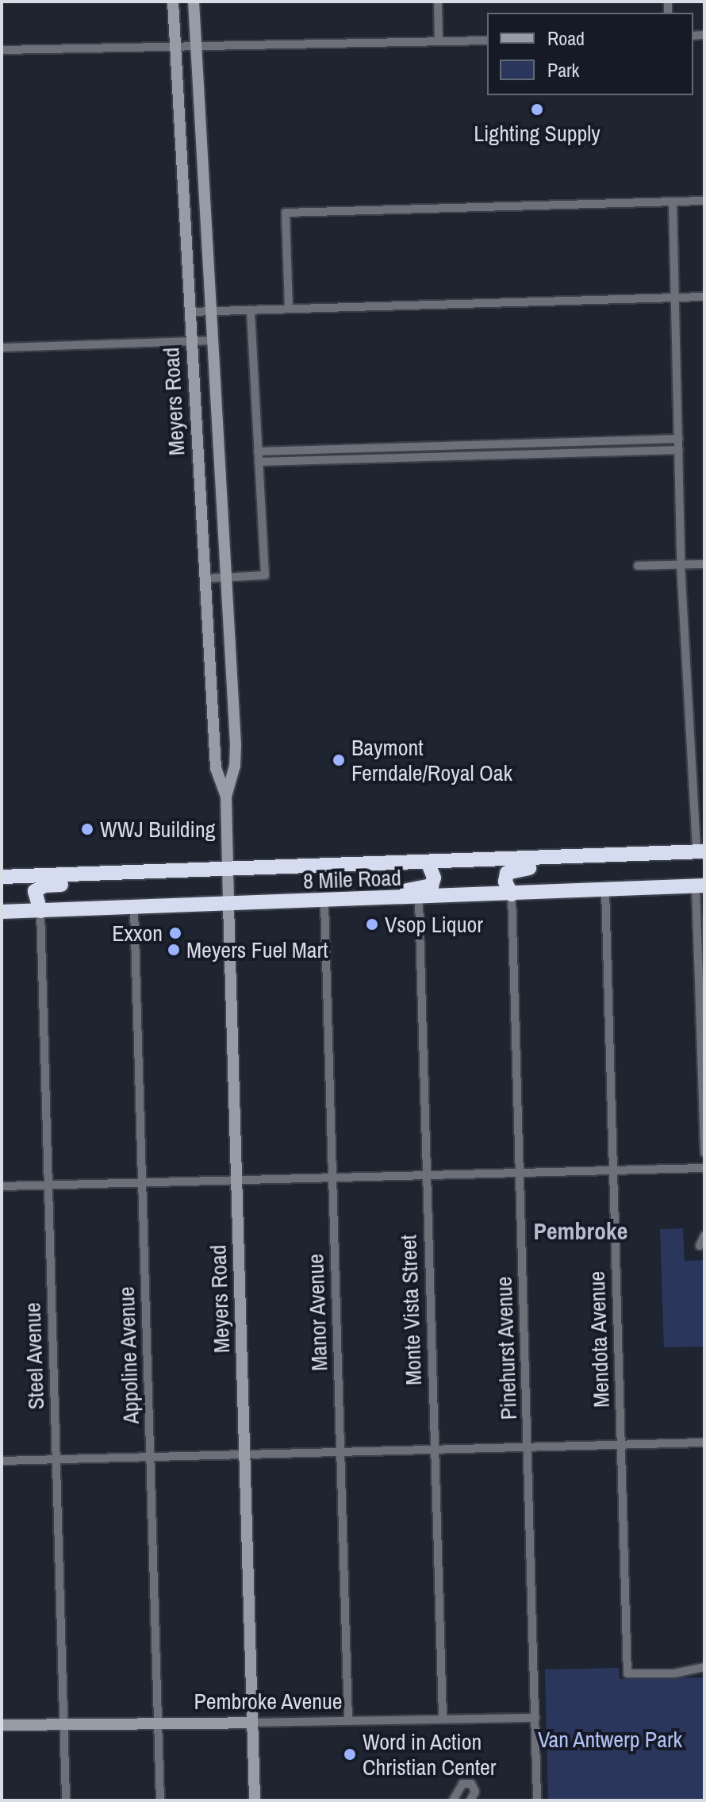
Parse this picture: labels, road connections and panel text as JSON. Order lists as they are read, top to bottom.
{
  "streets": {
    "highway": ["8 Mile Road"],
    "street": [
      "Meyers Road",
      "Monte Vista Street",
      "Manor Avenue",
      "Mendota Avenue",
      "Pinehurst Avenue",
      "Appoline Avenue",
      "Steel Avenue",
      "Pembroke Avenue"
    ]
  },
  "crossings": [
    ["Meyers Road", "8 Mile Road"],
    ["Meyers Road", "Pembroke Avenue"],
    ["8 Mile Road", "Monte Vista Street"],
    ["8 Mile Road", "Manor Avenue"],
    ["8 Mile Road", "Mendota Avenue"],
    ["8 Mile Road", "Pinehurst Avenue"],
    ["8 Mile Road", "Appoline Avenue"],
    ["8 Mile Road", "Steel Avenue"],
    ["Monte Vista Street", "Pembroke Avenue"],
    ["Manor Avenue", "Pembroke Avenue"],
    ["Pinehurst Avenue", "Pembroke Avenue"],
    ["Appoline Avenue", "Pembroke Avenue"],
    ["Steel Avenue", "Pembroke Avenue"]
  ],
  "districts": ["Pembroke"],
  "parks": ["Van Antwerp Park"],
  "places": [
    "Lighting Supply",
    "Baymont Ferndale/Royal Oak",
    "WWJ Building",
    "Vsop Liquor",
    "Exxon",
    "Meyers Fuel Mart",
    "Word in Action Christian Center"
  ],
  "legend": ["Road", "Park"]
}
